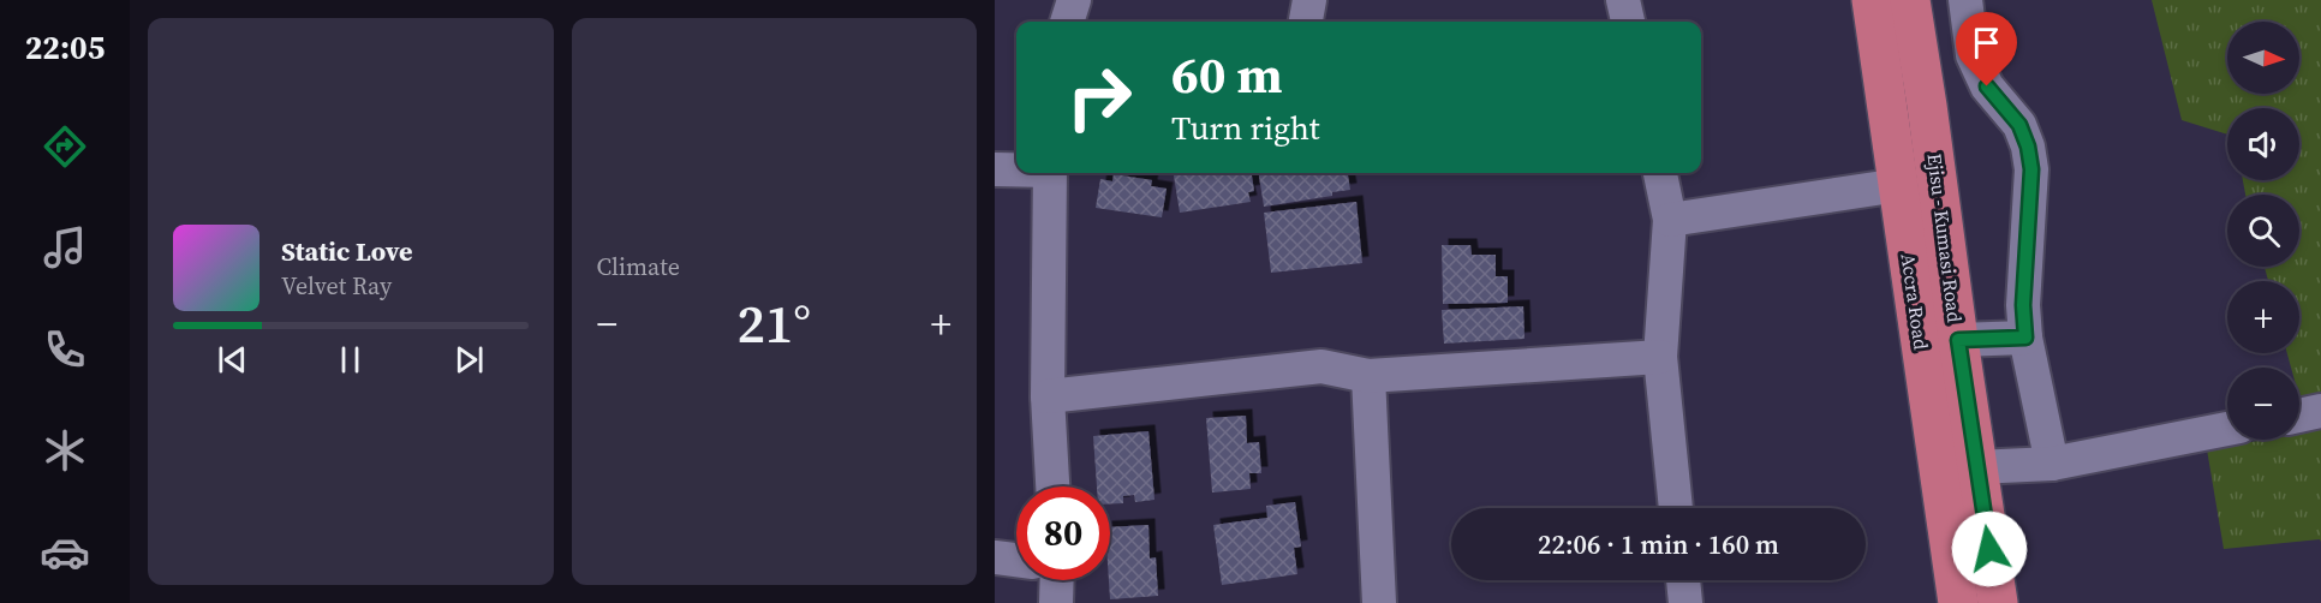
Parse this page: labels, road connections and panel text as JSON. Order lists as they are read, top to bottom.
{
  "streets": {
    "highway": ["Ejisu - Kumasi Road", "Accra Road"]
  },
  "north": "right",
  "page": {
    "tabs": "22:05",
    "tile": "Climate",
    "map_buttons": ["+", "−"],
    "turn": ["60 m", "Turn right"],
    "song": ["Static Love", "Velvet Ray"],
    "heat": ["−", "21°", "+"],
    "limit": "80",
    "trip": "22:06 · 1 min · 160 m"
  }
}
